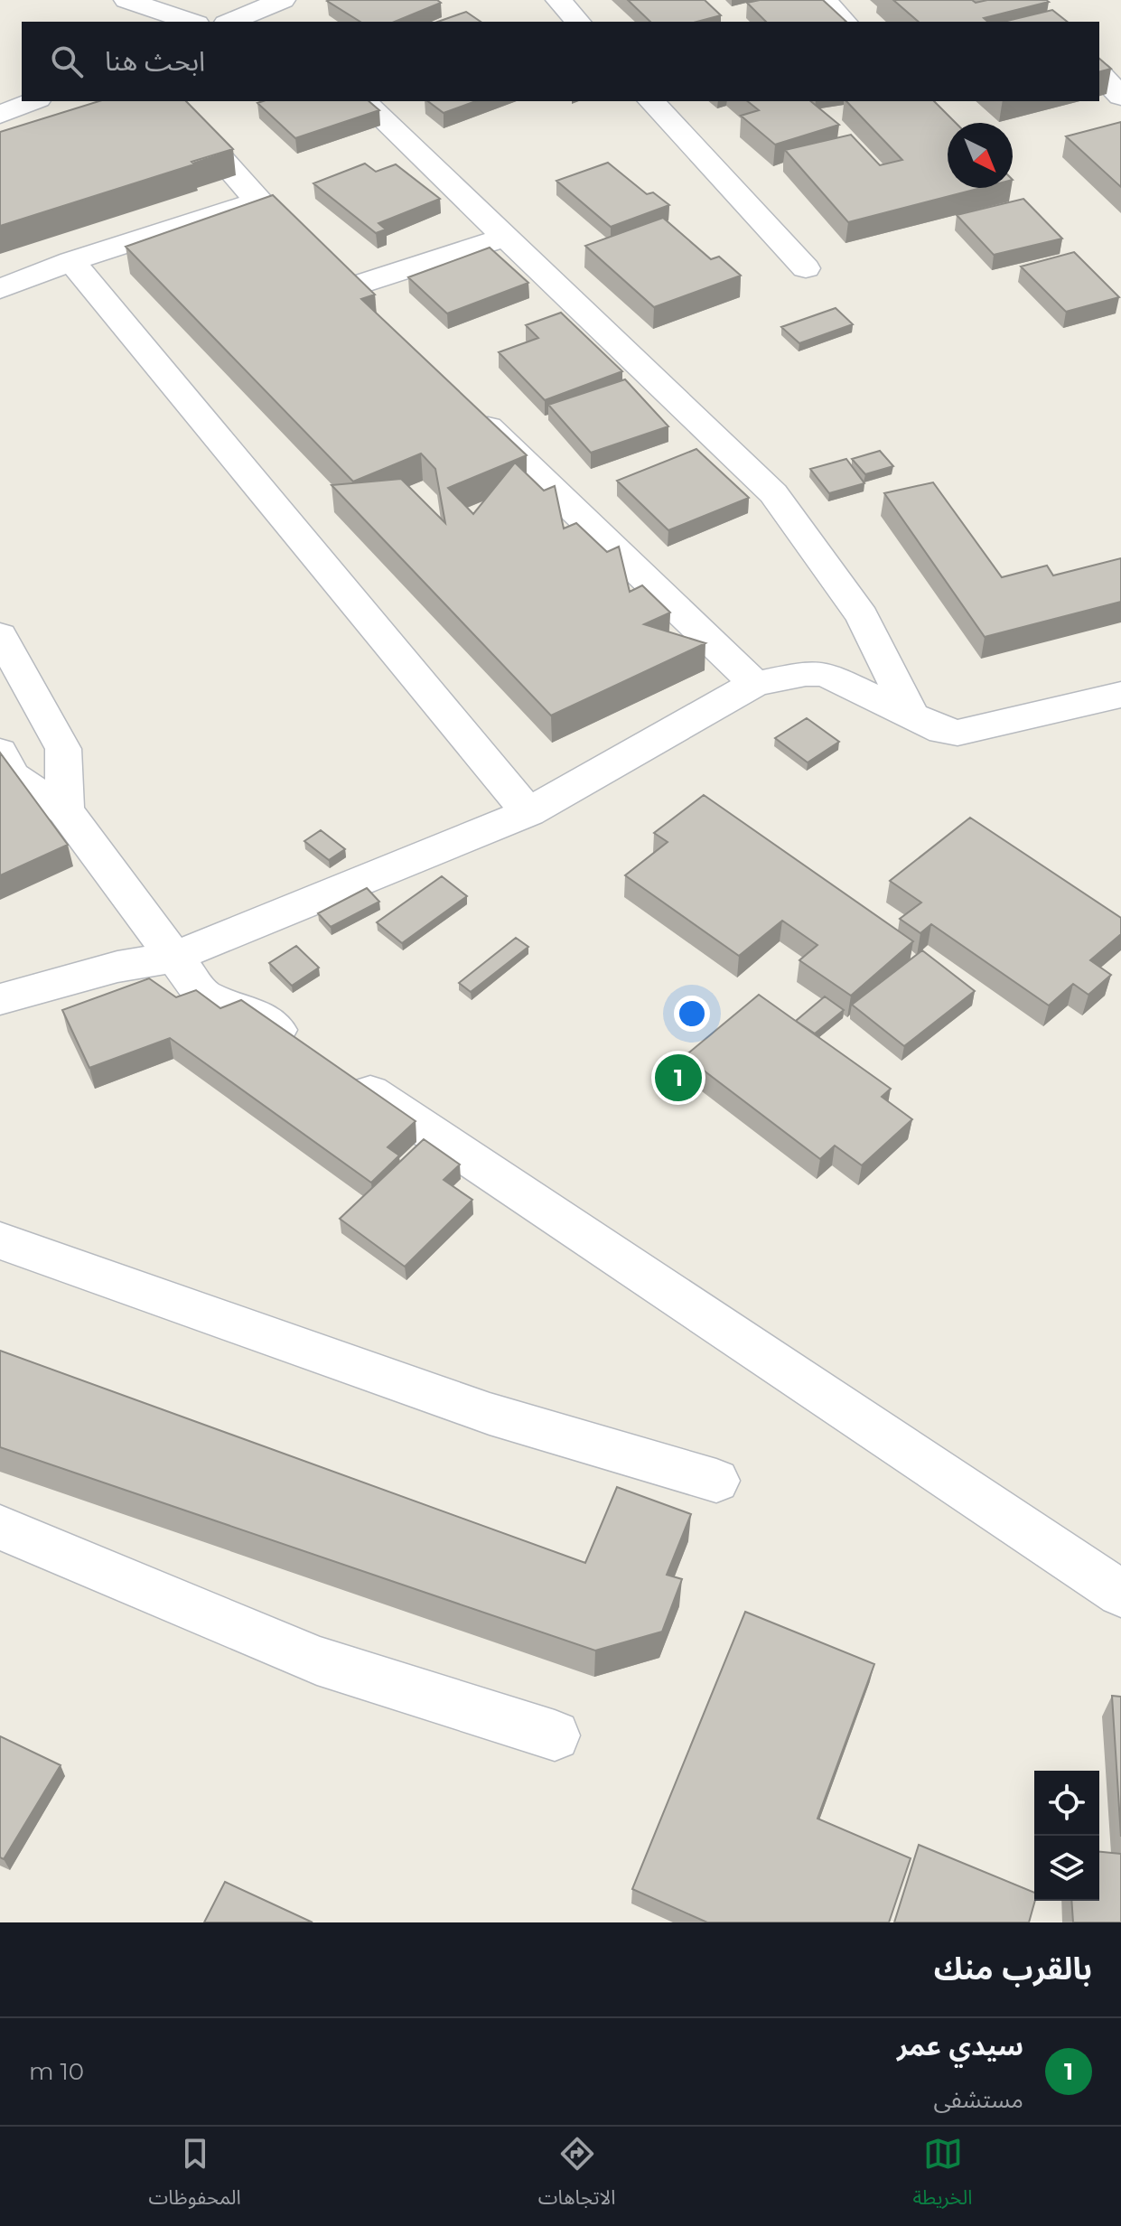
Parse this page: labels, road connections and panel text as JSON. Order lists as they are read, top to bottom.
{
  "north": "bottom right",
  "page": {
    "search": "ابحث هنا",
    "pins": "1",
    "heading": "بالقرب منك",
    "list": [
      {
        "mark": "1",
        "name": "سيدي عمر",
        "note": "مستشفى",
        "value": "10 m"
      }
    ],
    "nav": ["الخريطة", "الاتجاهات", "المحفوظات"]
  }
}
